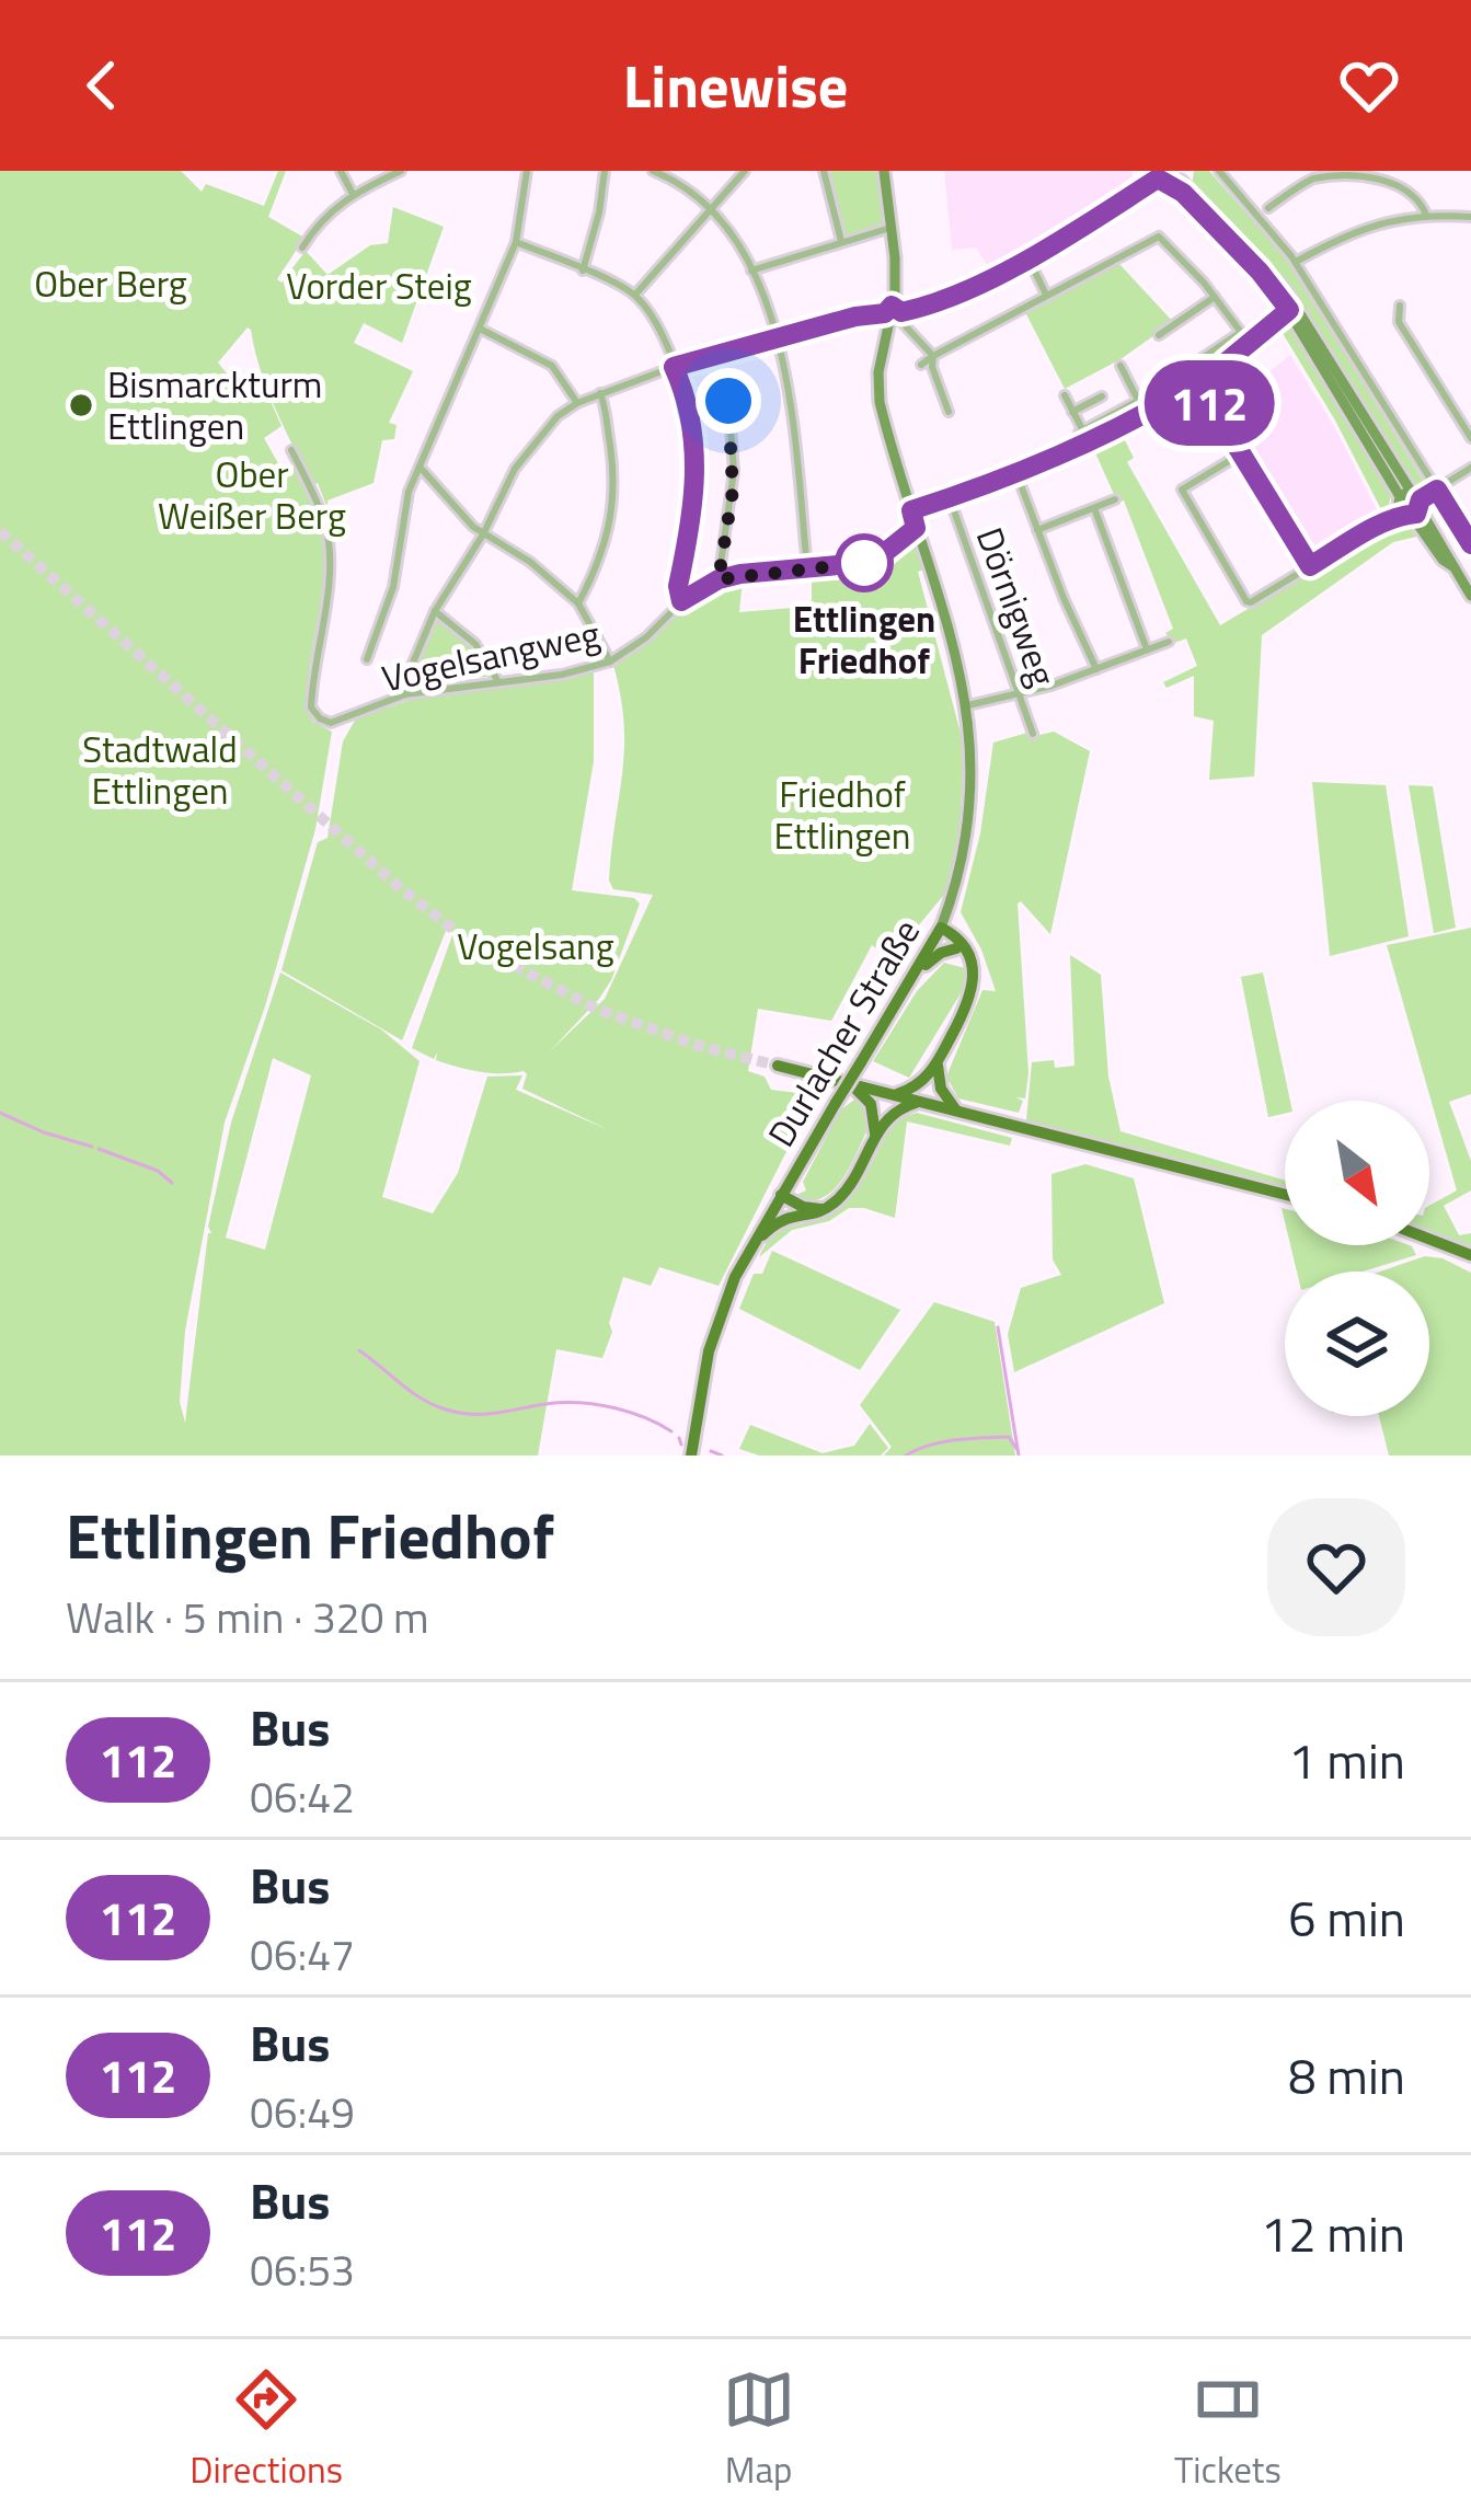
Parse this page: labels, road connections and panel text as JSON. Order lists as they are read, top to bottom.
{
  "streets": {
    "main road": ["Durlacher Straße"],
    "street": ["Dörnigweg", "Vogelsangweg"]
  },
  "crossings": [
    ["Vogelsangweg", "Durlacher Straße"]
  ],
  "parks": [
    "Ober Berg",
    "Vorder Steig",
    "Ober Weißer Berg",
    "Stadtwald Ettlingen",
    "Friedhof Ettlingen",
    "Vogelsang"
  ],
  "places": ["Bismarckturm Ettlingen", "Ettlingen Friedhof"],
  "lines": ["bus line 112"],
  "north": "bottom right",
  "page": {
    "header": "Linewise",
    "on_map": "112",
    "heading": ["Ettlingen Friedhof", "Walk · 5 min · 320 m"],
    "list": [
      {
        "mark": "112",
        "name": "Bus",
        "note": "06:42",
        "value": "1 min"
      },
      {
        "mark": "112",
        "name": "Bus",
        "note": "06:47",
        "value": "6 min"
      },
      {
        "mark": "112",
        "name": "Bus",
        "note": "06:49",
        "value": "8 min"
      },
      {
        "mark": "112",
        "name": "Bus",
        "note": "06:53",
        "value": "12 min"
      }
    ],
    "tabs": ["Directions", "Map", "Tickets"]
  }
}
